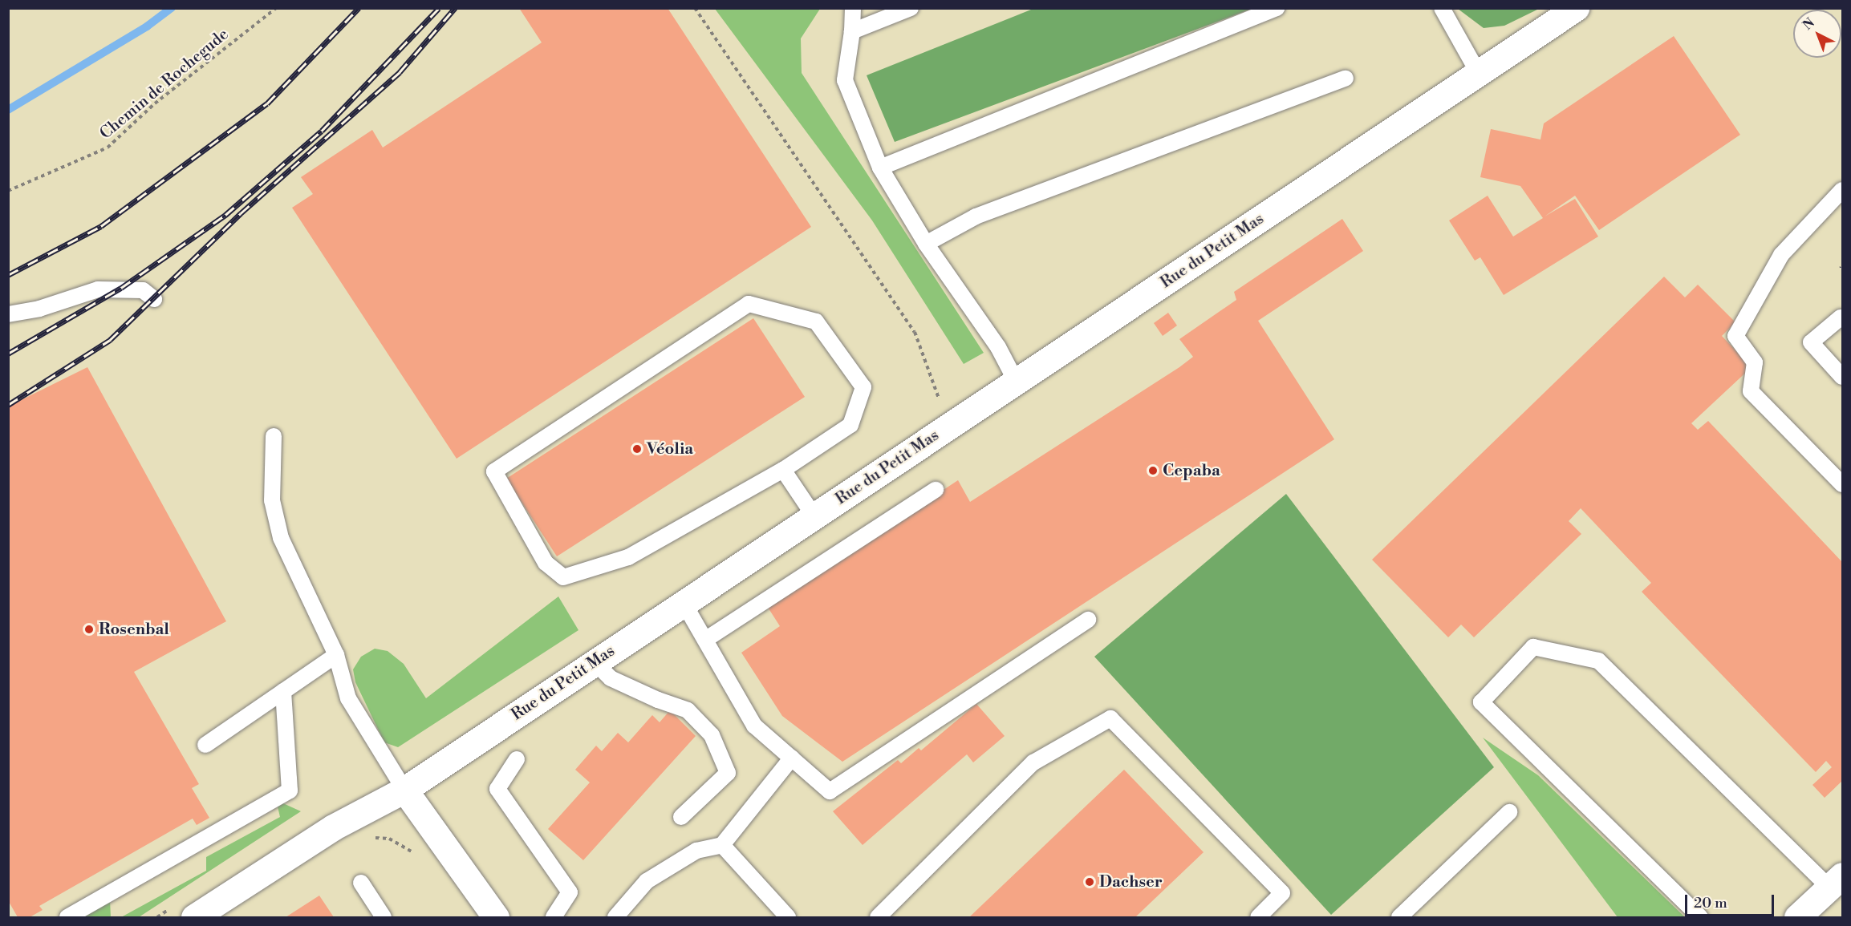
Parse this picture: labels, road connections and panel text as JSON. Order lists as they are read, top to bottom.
{
  "streets": {
    "street": ["Rue du Petit Mas"],
    "path": ["Chemin de Rochegude"]
  },
  "places": [
    "Véolia",
    "Cepaba",
    "Rosenbal",
    "Dachser"
  ],
  "scale_bar": "20 m",
  "north": "top left"
}
